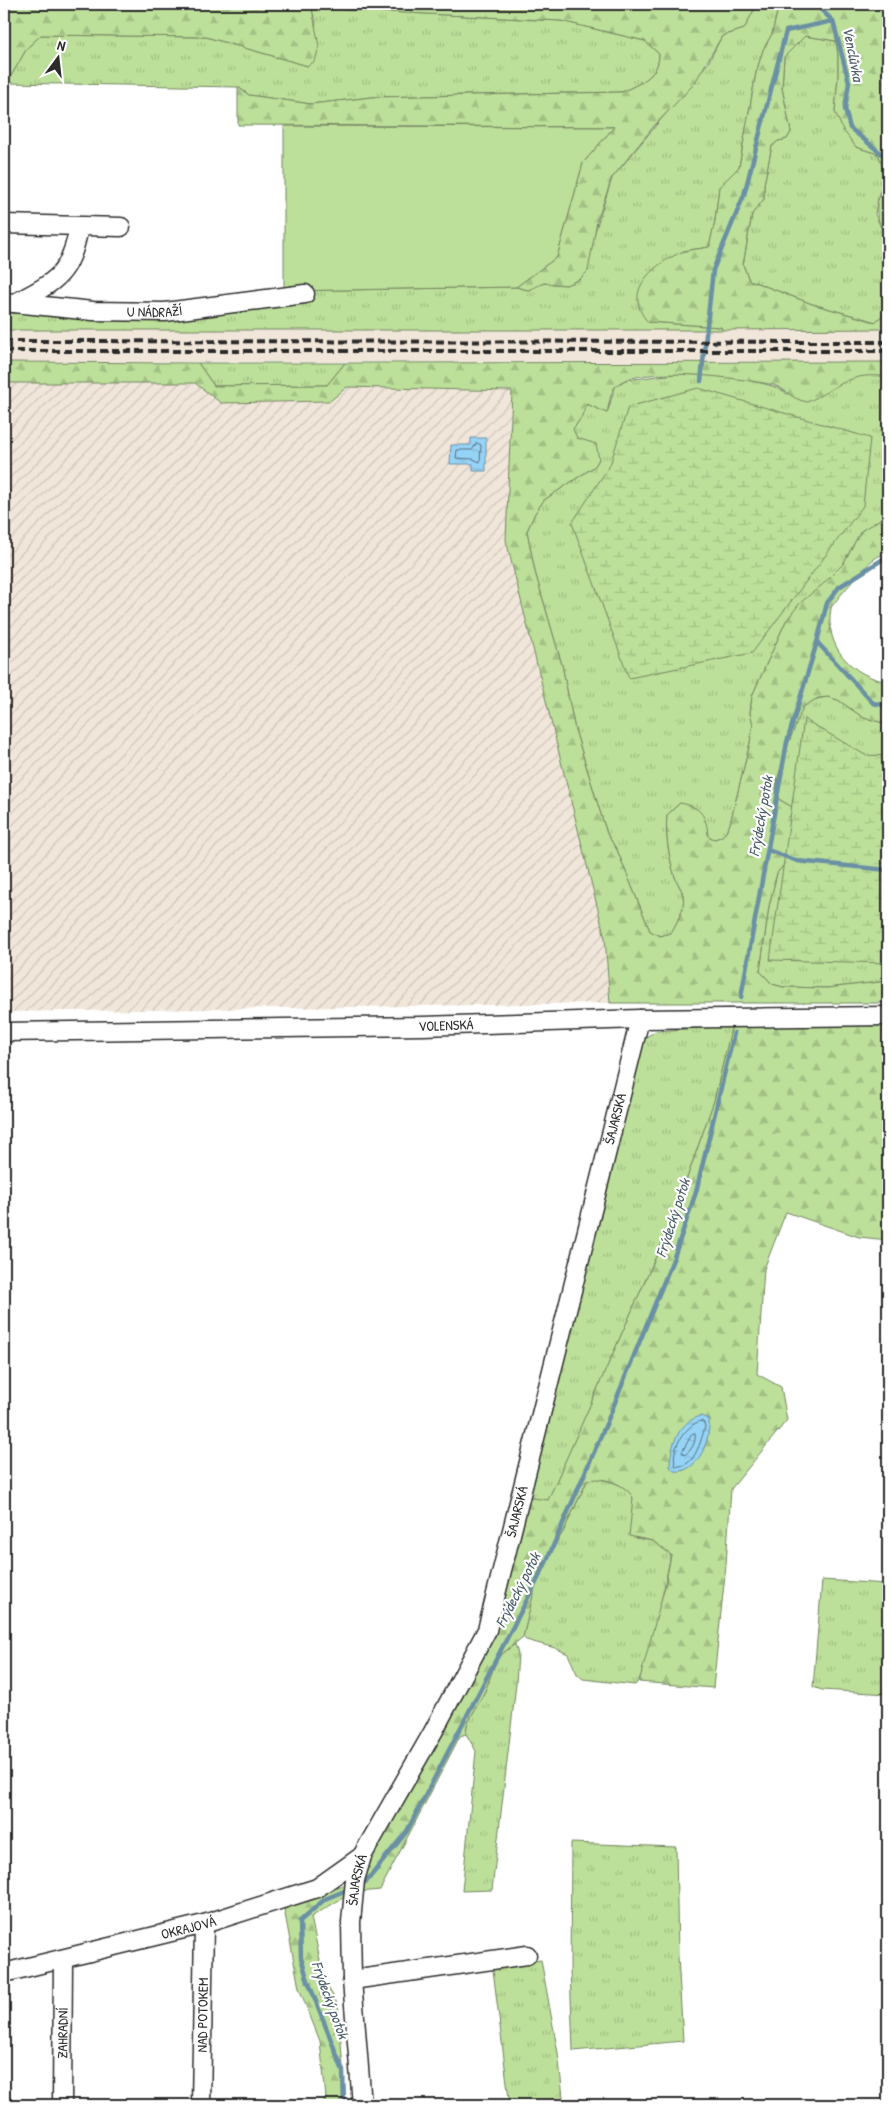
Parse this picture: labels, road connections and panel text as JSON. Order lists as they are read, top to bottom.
{
  "streets": {
    "street": [
      "U NÁDRAŽÍ",
      "VOLENSKÁ",
      "ŠAJARSKÁ",
      "OKRAJOVÁ",
      "NAD POTOKEM",
      "ZAHRADNÍ"
    ]
  },
  "crossings": [
    ["VOLENSKÁ", "ŠAJARSKÁ"],
    ["ŠAJARSKÁ", "OKRAJOVÁ"],
    ["OKRAJOVÁ", "NAD POTOKEM"],
    ["OKRAJOVÁ", "ZAHRADNÍ"]
  ],
  "water": ["Venclůvka", "Frýdecký potok"],
  "north": "top"
}
